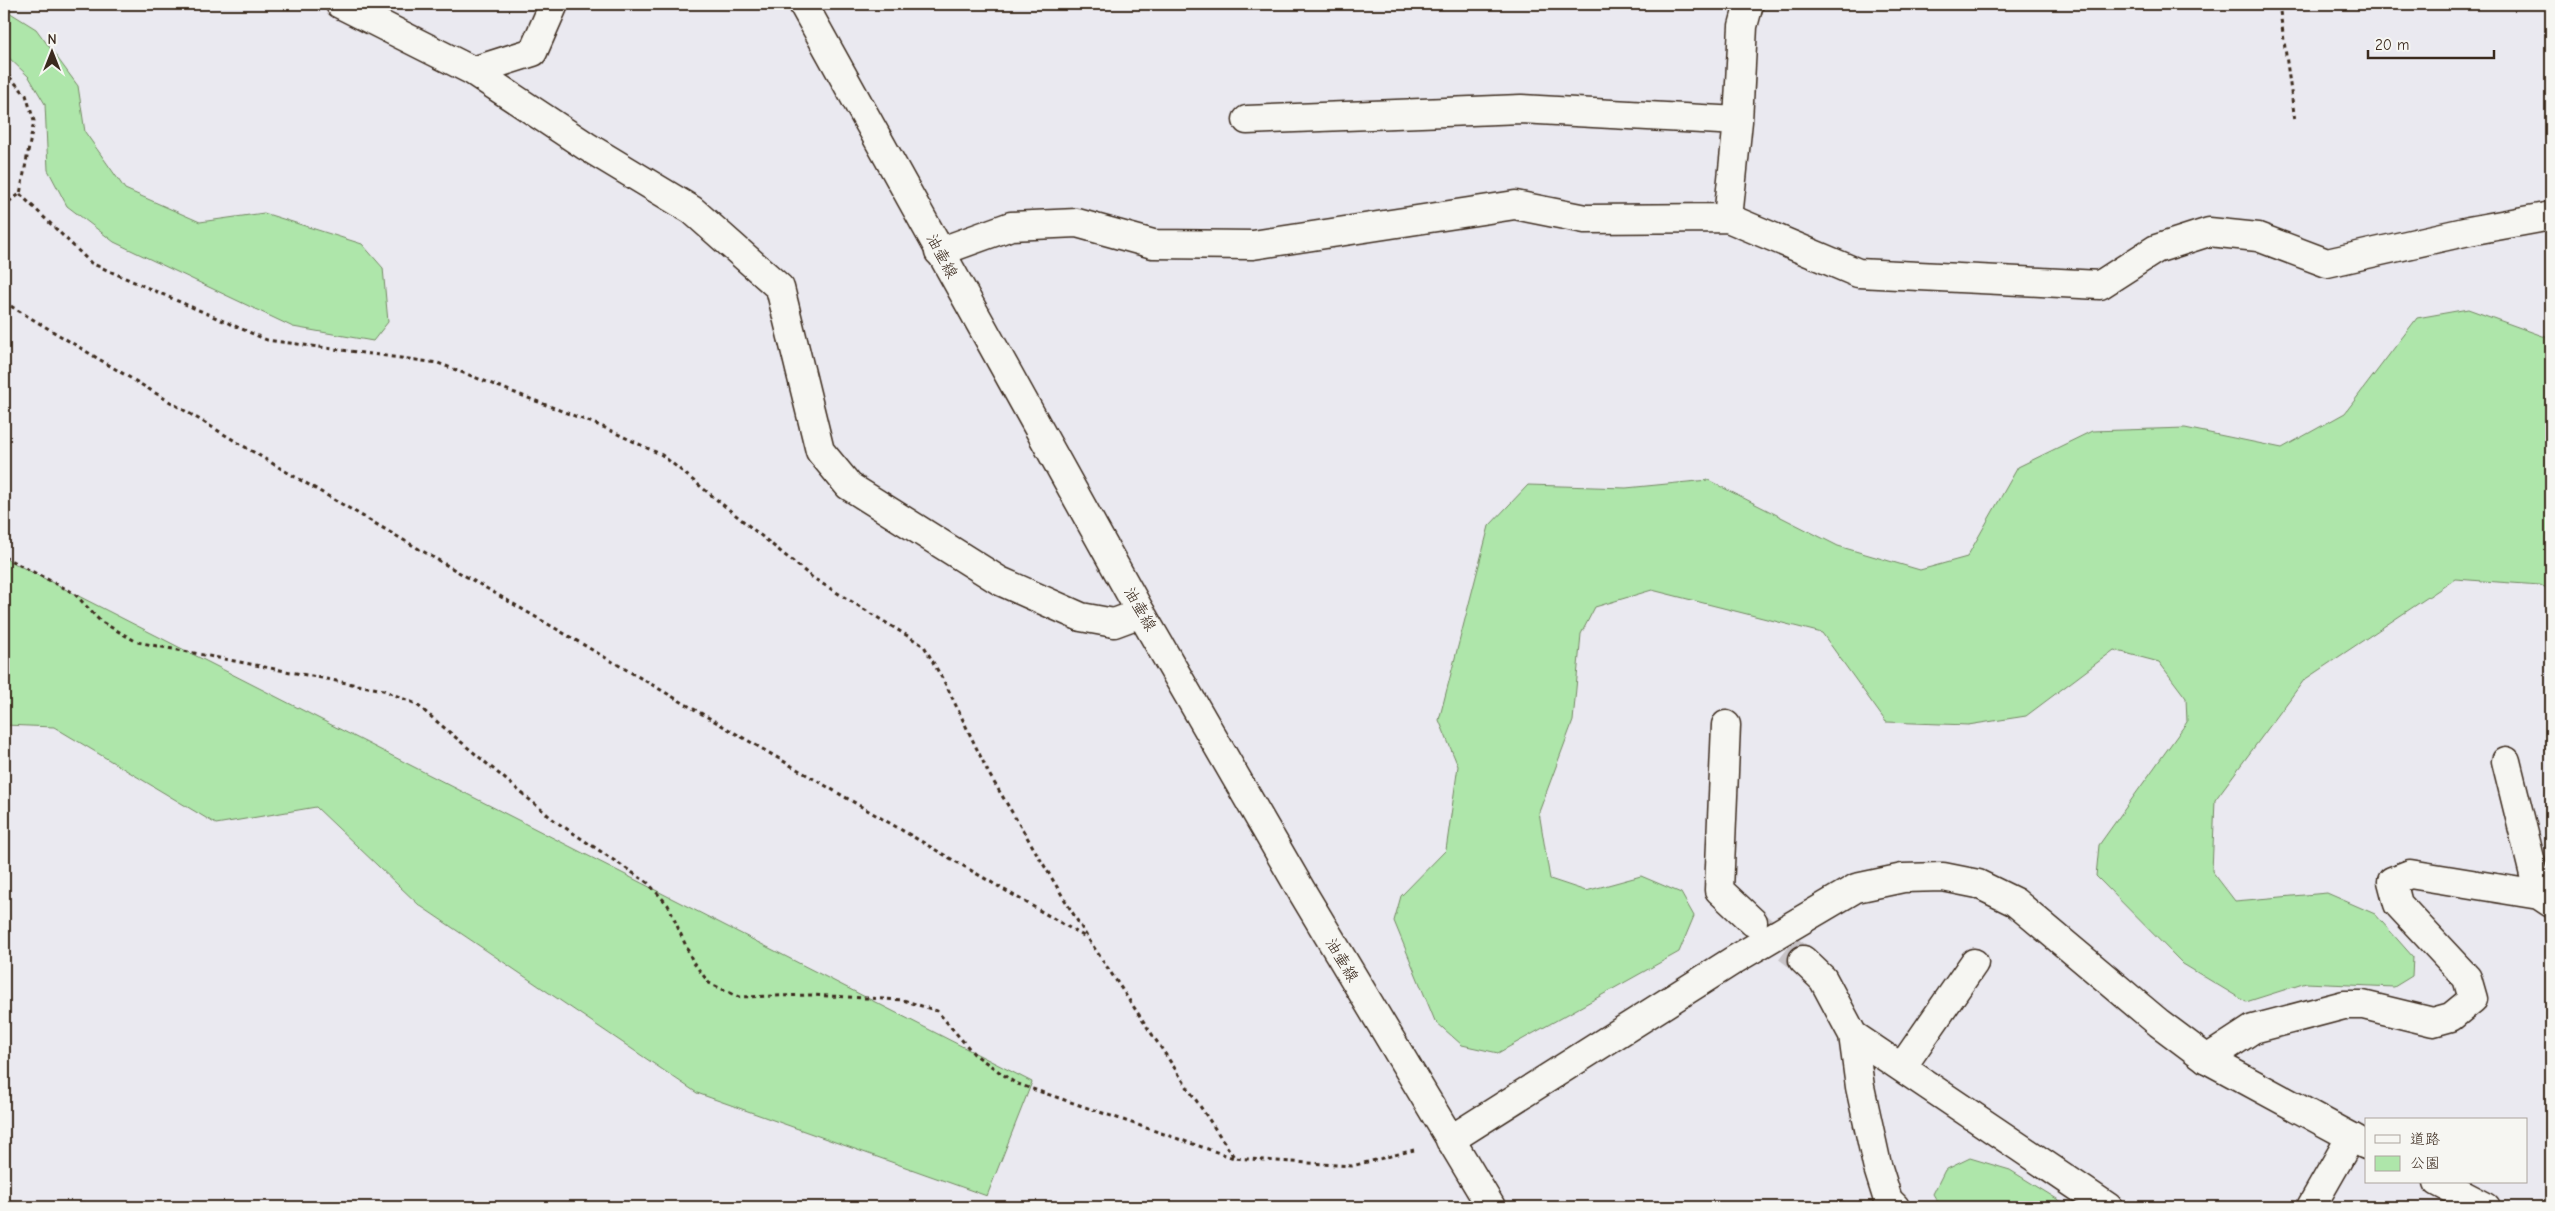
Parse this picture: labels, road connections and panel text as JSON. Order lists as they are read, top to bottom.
{
  "streets": {
    "street": ["油壷線"]
  },
  "legend": ["道路", "公園"],
  "scale_bar": "20 m",
  "north": "top"
}
